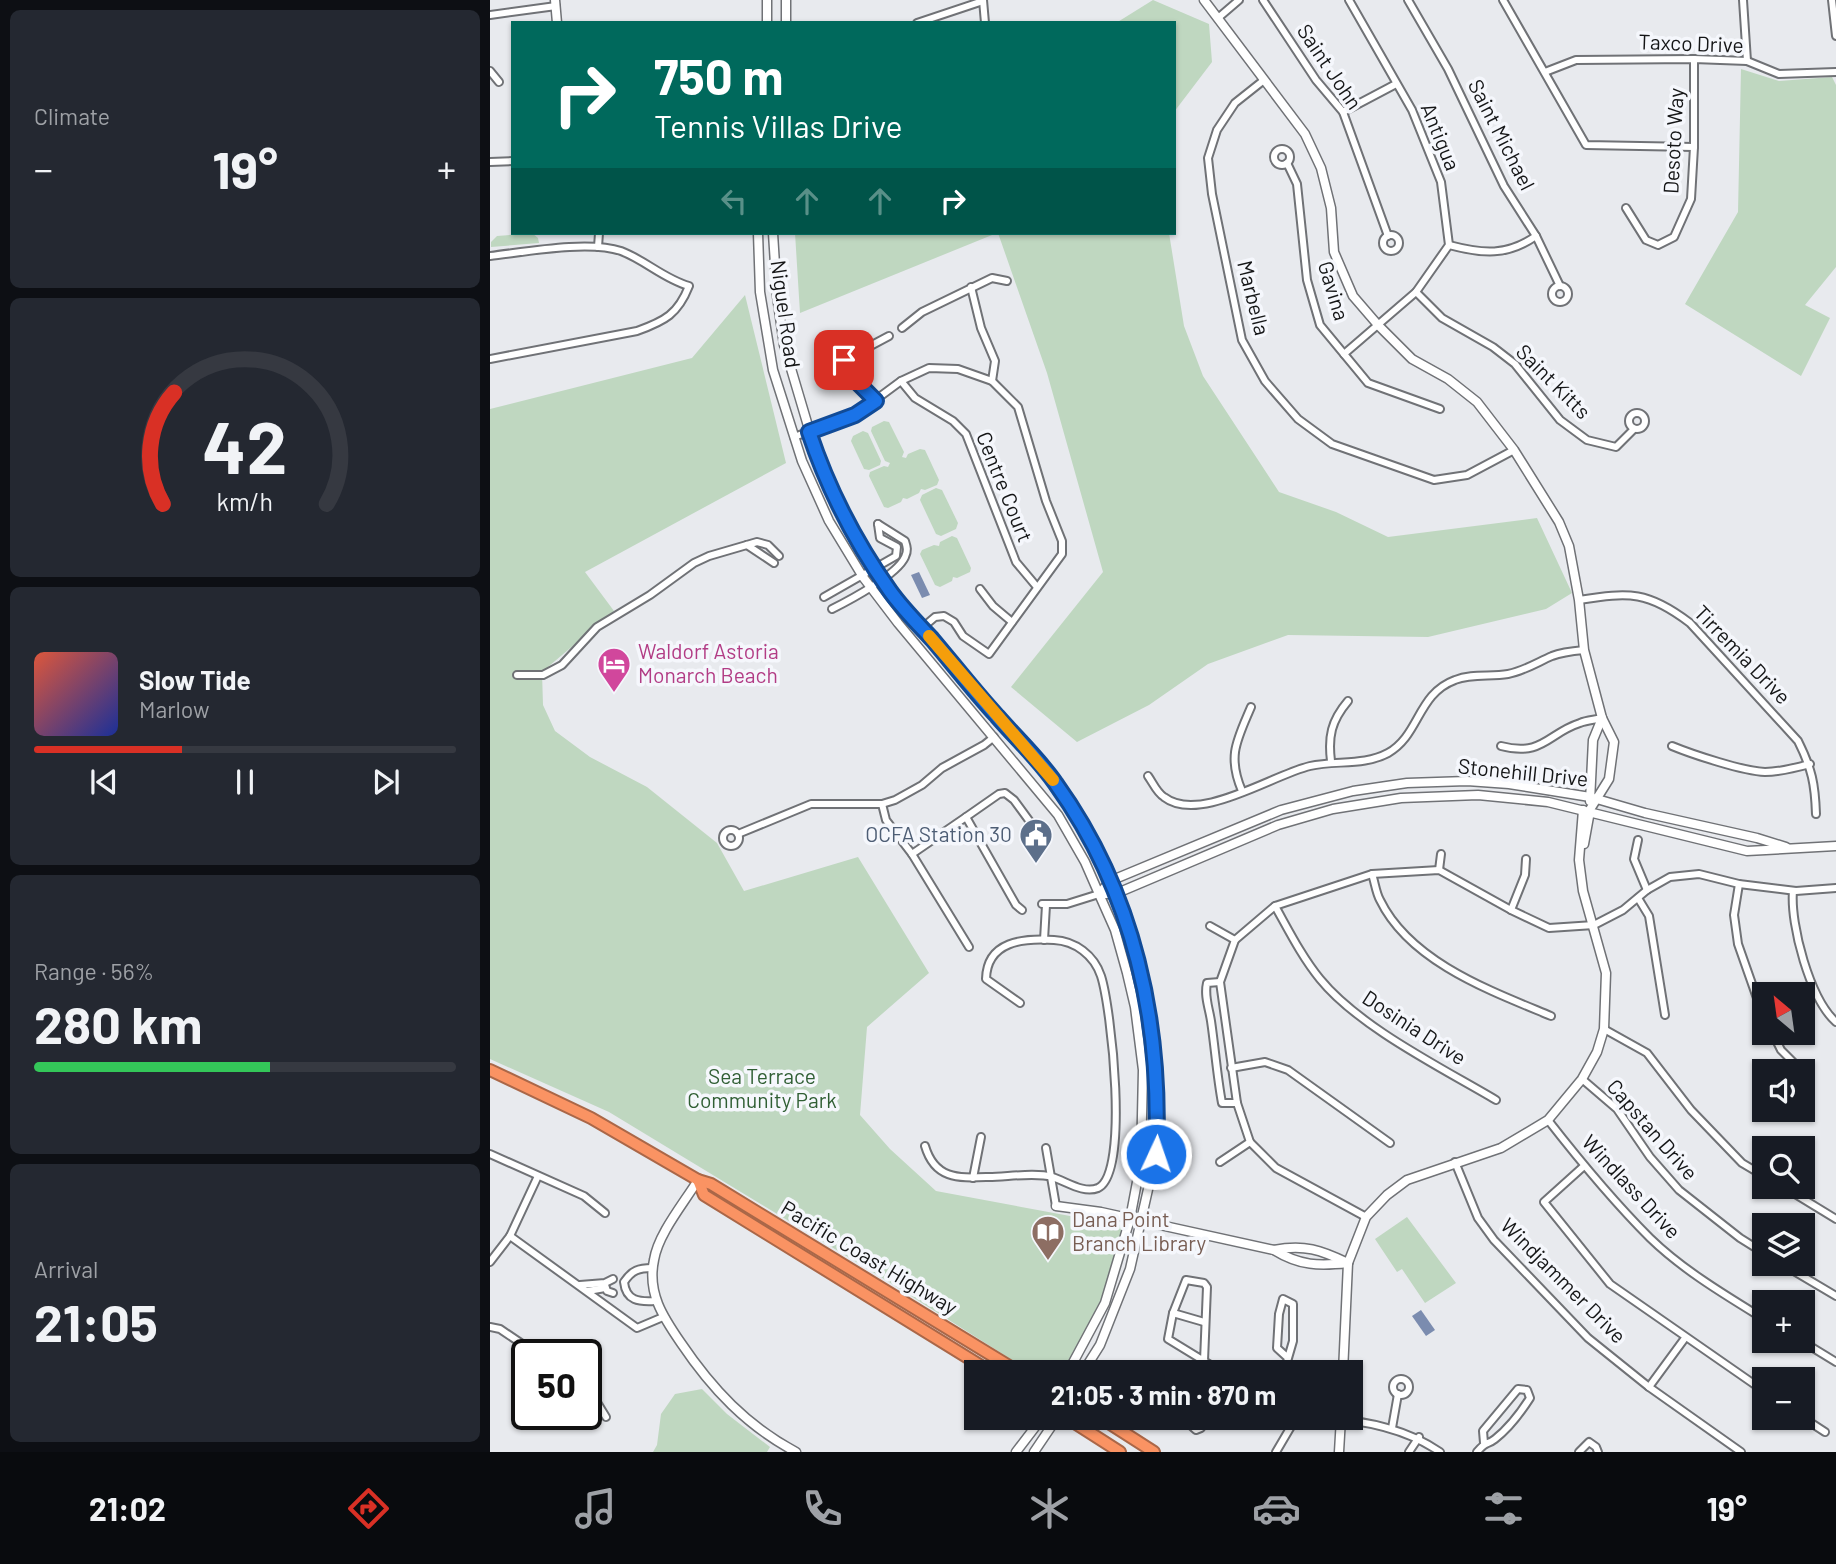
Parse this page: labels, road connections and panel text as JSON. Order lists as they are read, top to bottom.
{
  "streets": {
    "highway": ["Pacific Coast Highway"],
    "main road": ["Niguel Road", "Stonehill Drive"],
    "street": [
      "Taxco Drive",
      "Saint John",
      "Saint Michael",
      "Antigua",
      "Desoto Way",
      "Gavina",
      "Marbella",
      "Saint Kitts",
      "Centre Court",
      "Tirremia Drive",
      "Dosinia Drive",
      "Capstan Drive",
      "Windlass Drive",
      "Windjammer Drive"
    ]
  },
  "crossings": [
    ["Taxco Drive", "Desoto Way"],
    ["Niguel Road", "Stonehill Drive"]
  ],
  "parks": ["Sea Terrace Community Park"],
  "places": {
    "hotel": ["Waldorf Astoria Monarch Beach"],
    "public building": ["OCFA Station 30"],
    "library": ["Dana Point Branch Library"]
  },
  "north": "top left",
  "page": {
    "tile": [
      "Climate",
      ["Range · 56%", "280 km"],
      ["Arrival", "21:05"]
    ],
    "turn": ["750 m", "Tennis Villas Drive"],
    "heat": ["−", "19°", "+"],
    "song": ["Slow Tide", "Marlow"],
    "map_buttons": ["+", "−"],
    "limit": "50",
    "trip": "21:05 · 3 min · 870 m",
    "tabs": ["21:02", "19°"],
    "gauge": ["42", "km/h"]
  }
}
